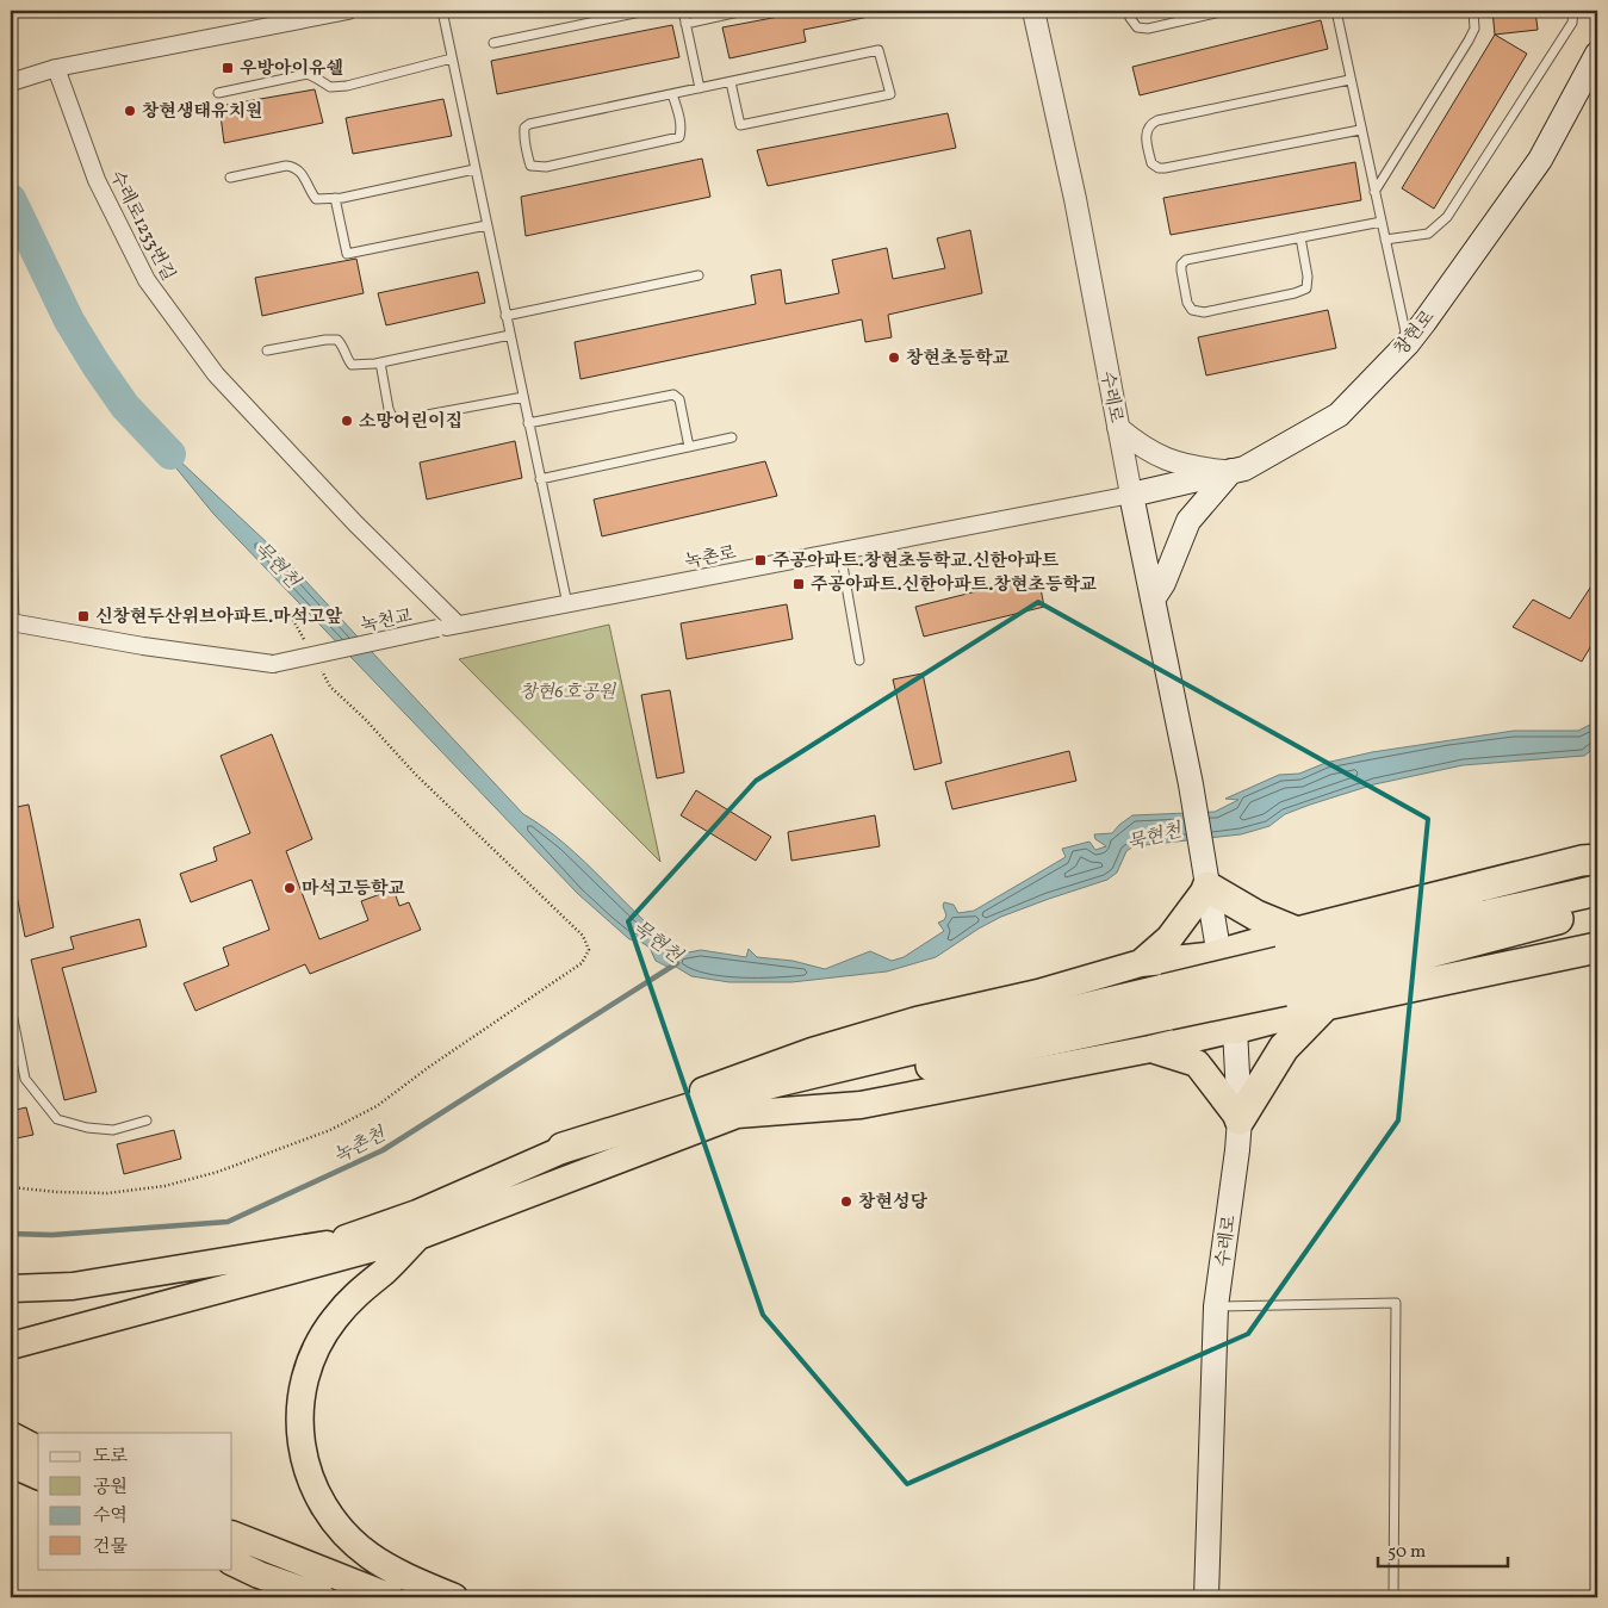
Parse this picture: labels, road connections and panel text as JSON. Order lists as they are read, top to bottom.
{
  "streets": {
    "main road": ["창현로", "수레로"],
    "street": ["수레로1233번길", "녹촌로", "녹천교"]
  },
  "crossings": [
    ["수레로1233번길", "녹촌로"],
    ["창현로", "수레로"],
    ["창현로", "녹촌로"],
    ["수레로", "녹촌로"],
    ["녹촌로", "녹천교"]
  ],
  "water": ["묵현천", "녹촌천"],
  "parks": ["창현6호공원"],
  "places": {
    "transit": [
      "우방아이유쉘",
      "주공아파트.창현초등학교.신한아파트",
      "주공아파트.신한아파트.창현초등학교",
      "신창현두산위브아파트.마석고앞"
    ],
    "other": [
      "창현생태유치원",
      "창현초등학교",
      "소망어린이집",
      "마석고등학교",
      "창현성당"
    ]
  },
  "legend": [
    "도로",
    "공원",
    "수역",
    "건물"
  ],
  "scale_bar": "50 m"
}
